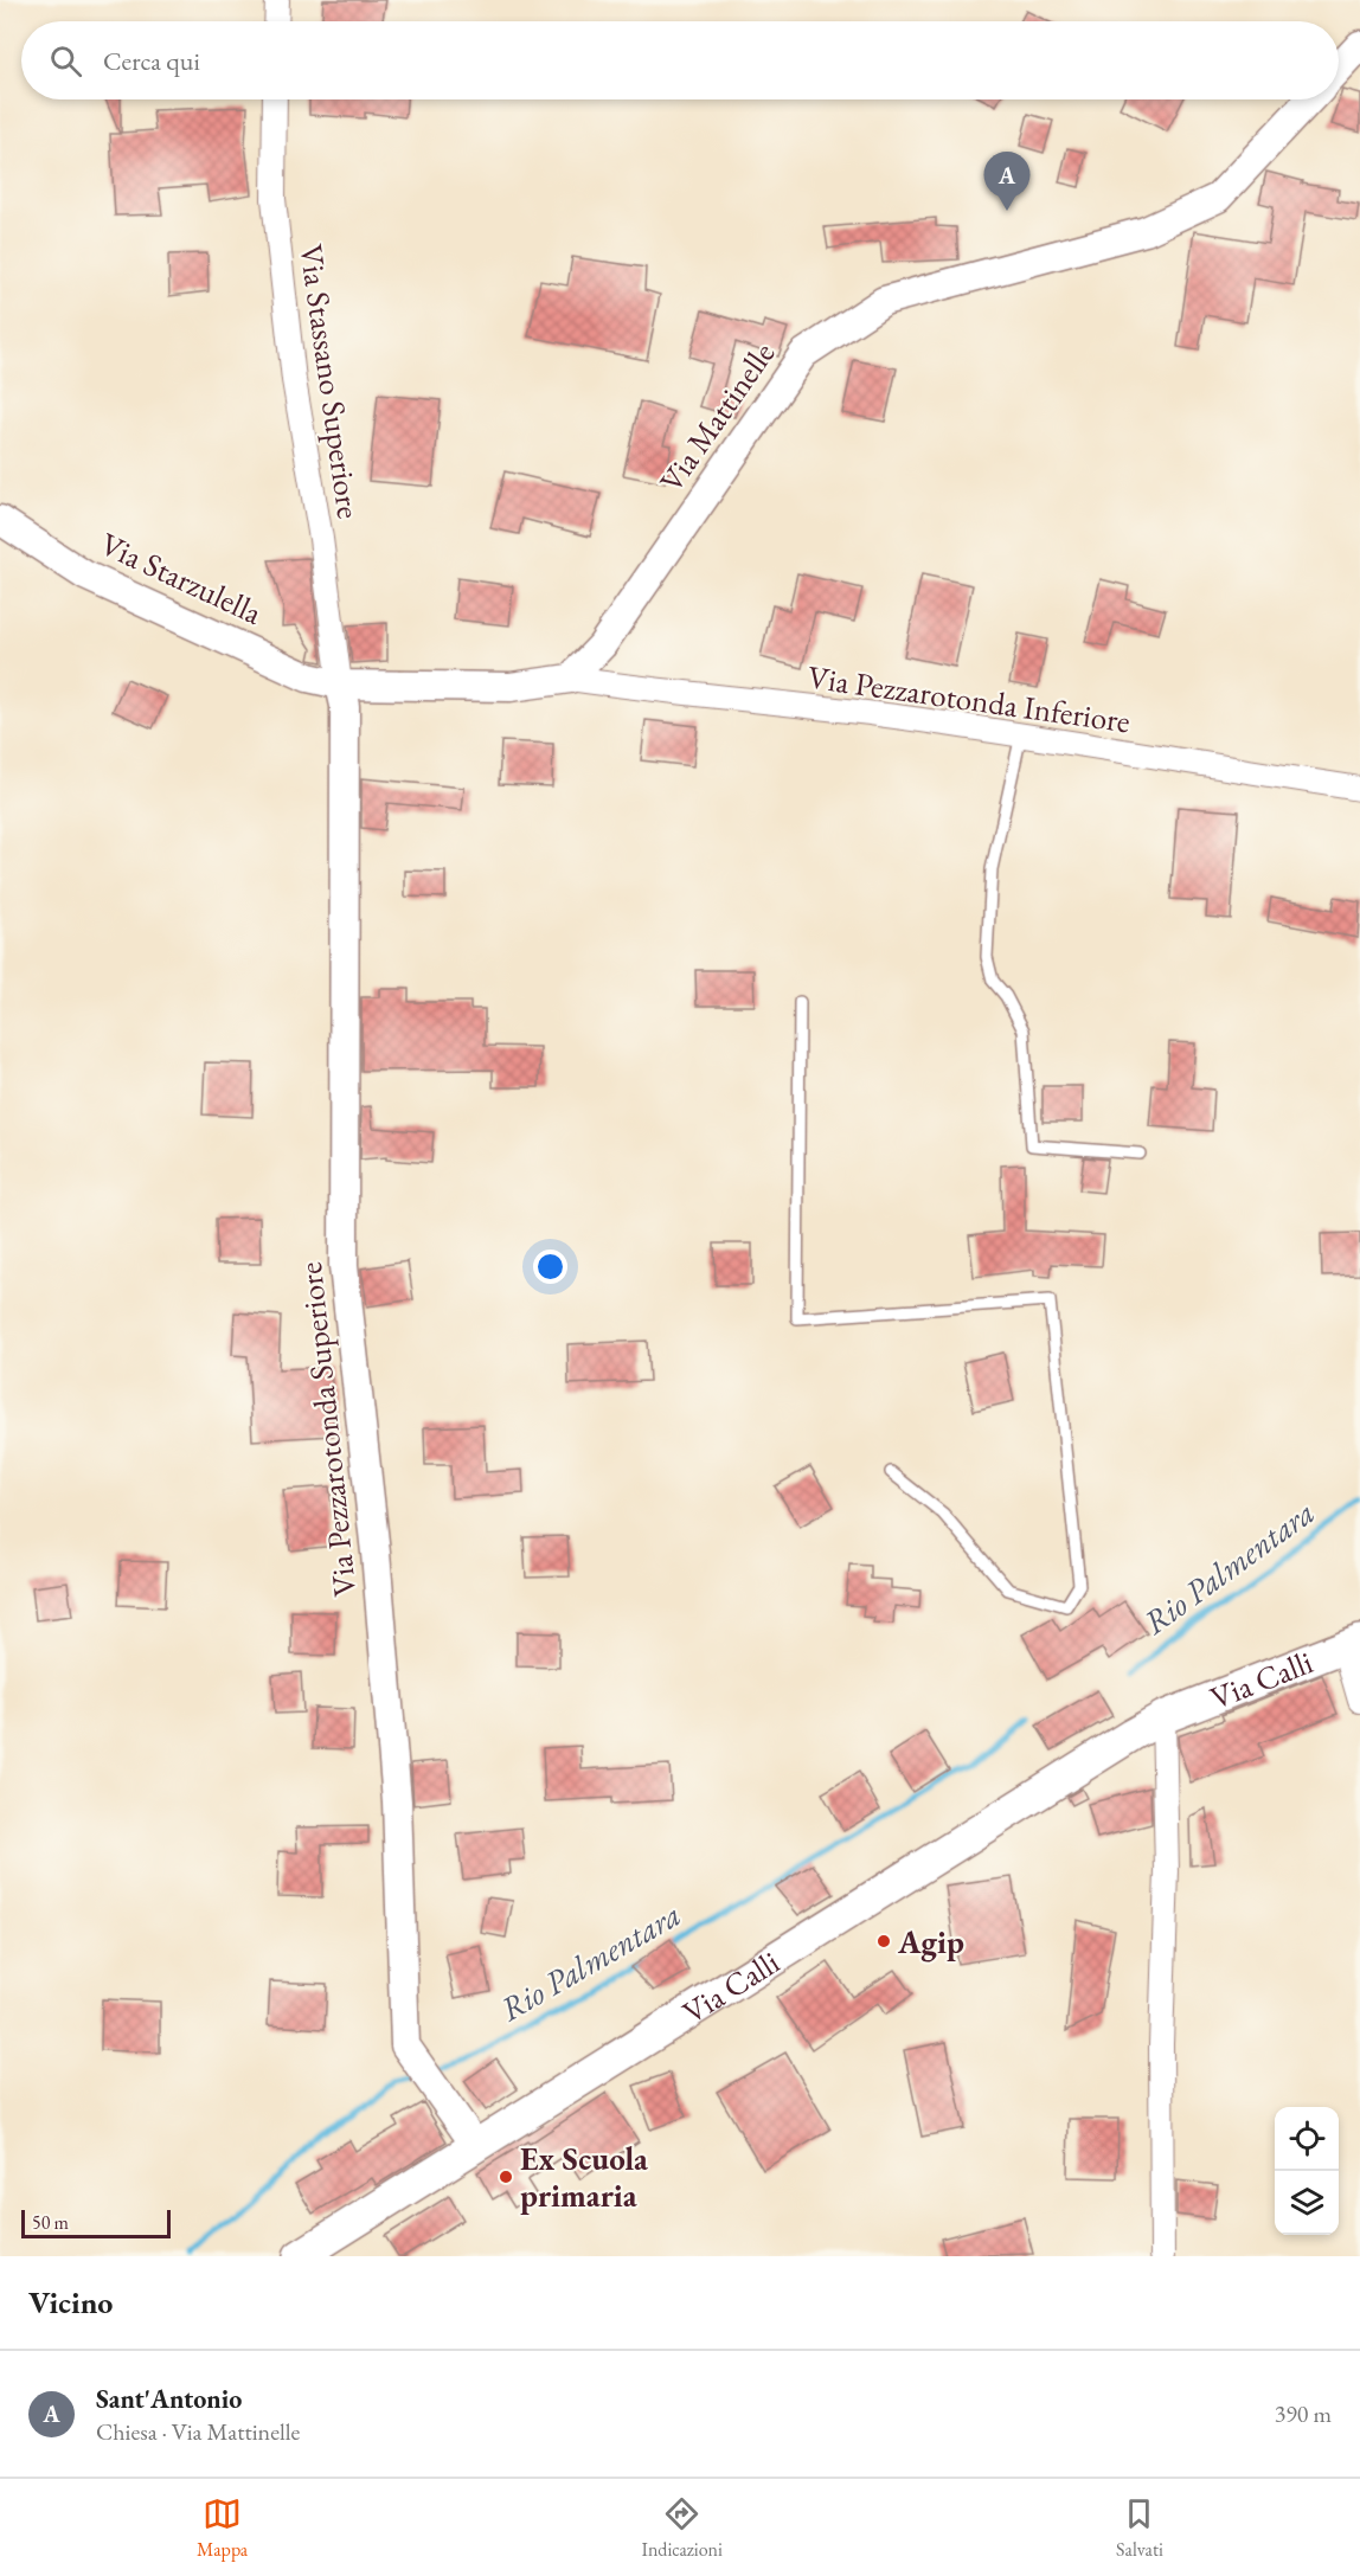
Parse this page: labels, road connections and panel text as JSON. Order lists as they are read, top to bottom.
{
  "streets": {
    "main road": ["Via Calli"],
    "street": [
      "Via Stassano Superiore",
      "Via Mattinelle",
      "Via Starzulella",
      "Via Pezzarotonda Inferiore",
      "Via Pezzarotonda Superiore"
    ]
  },
  "crossings": [
    ["Via Stassano Superiore", "Via Starzulella"],
    ["Via Stassano Superiore", "Via Pezzarotonda Superiore"],
    ["Via Mattinelle", "Via Pezzarotonda Inferiore"],
    ["Via Starzulella", "Via Pezzarotonda Superiore"],
    ["Via Pezzarotonda Superiore", "Via Calli"]
  ],
  "water": ["Rio Palmentara"],
  "places": ["Agip", "Ex Scuola primaria"],
  "scale_bar": "50 m",
  "page": {
    "search": "Cerca qui",
    "pins": "A",
    "scale": "50 m",
    "heading": "Vicino",
    "list": [
      {
        "mark": "A",
        "name": "Sant'Antonio",
        "note": "Chiesa · Via Mattinelle",
        "value": "390 m"
      }
    ],
    "nav": ["Mappa", "Indicazioni", "Salvati"]
  }
}
